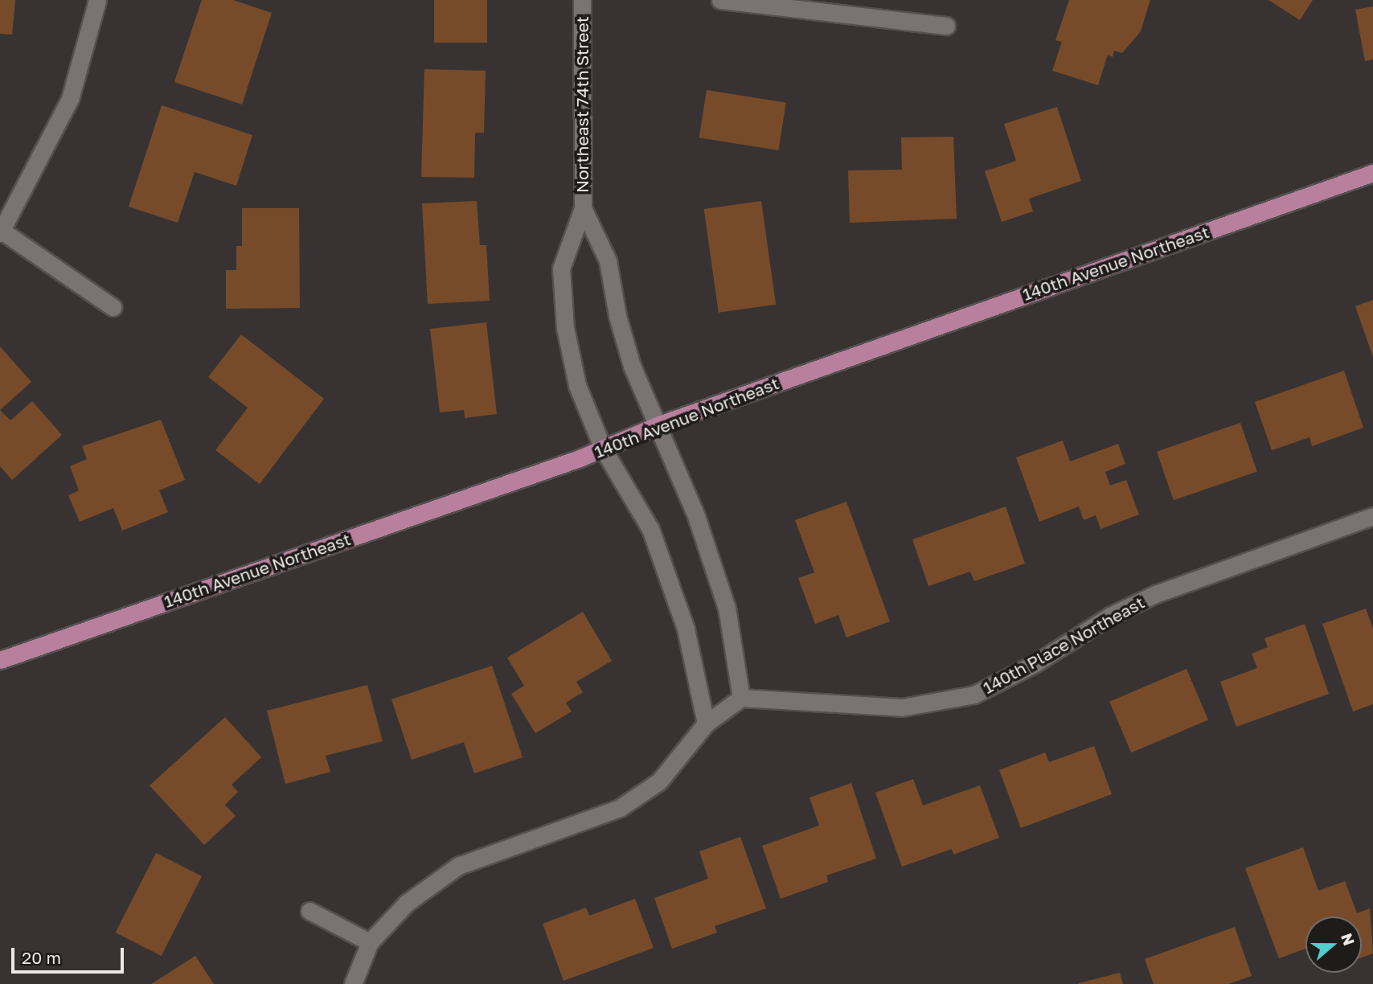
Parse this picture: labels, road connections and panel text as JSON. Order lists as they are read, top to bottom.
{
  "streets": {
    "main road": ["140th Avenue Northeast"],
    "street": ["Northeast 74th Street", "140th Place Northeast"]
  },
  "crossings": [
    ["Northeast 74th Street", "140th Avenue Northeast"],
    ["Northeast 74th Street", "140th Place Northeast"]
  ],
  "scale_bar": "20 m",
  "north": "right"
}
